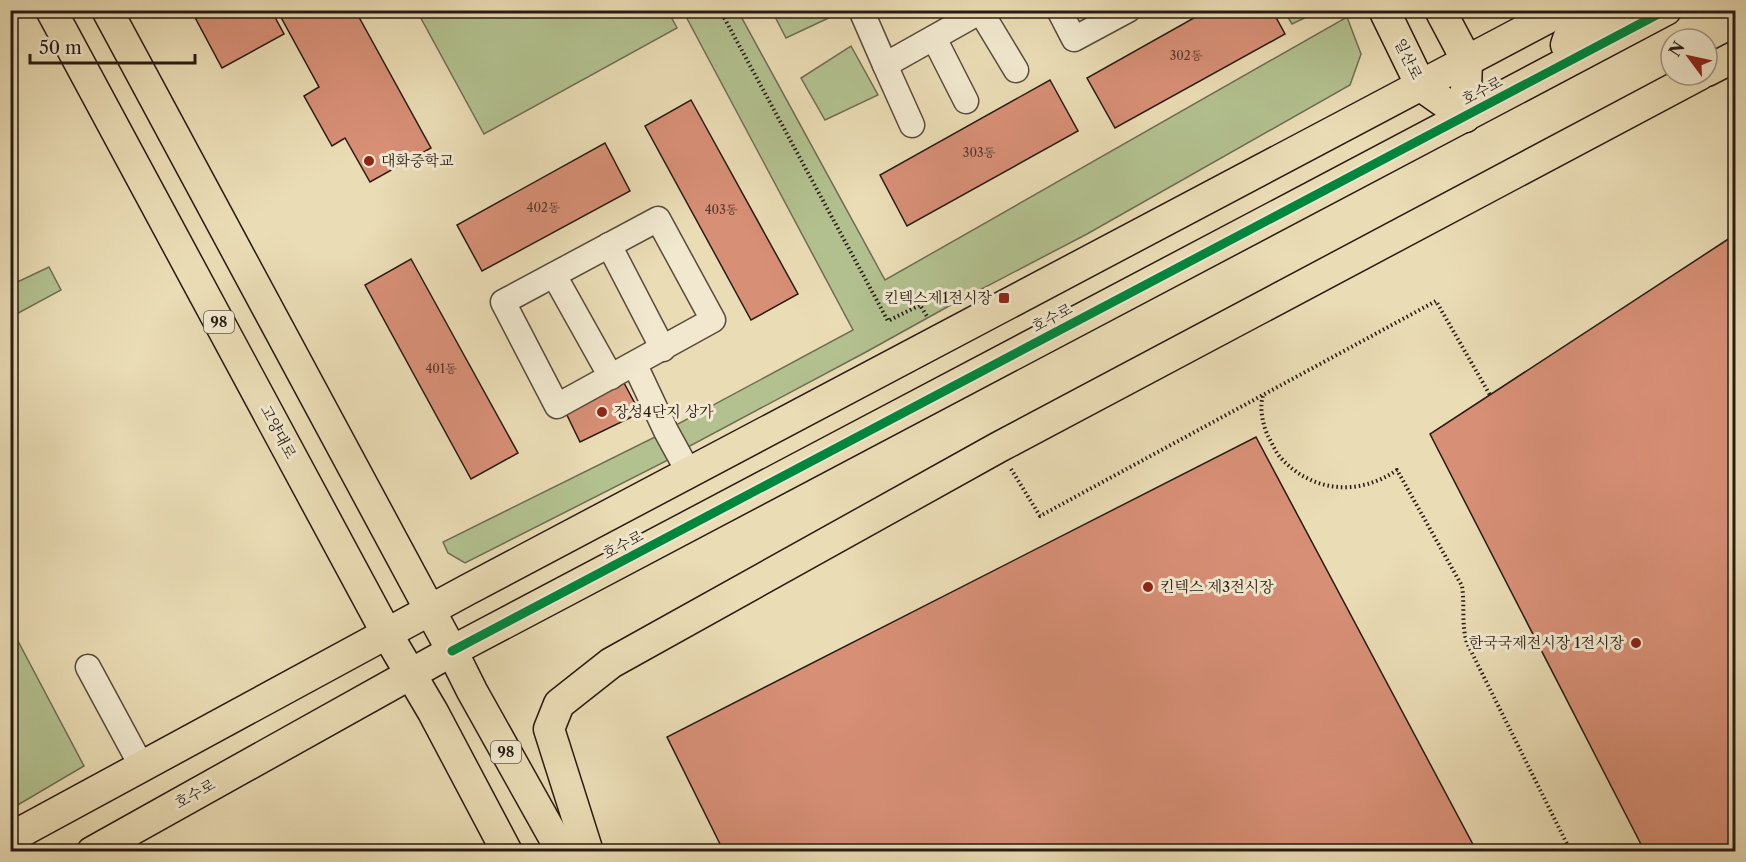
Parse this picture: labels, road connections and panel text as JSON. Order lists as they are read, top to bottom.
{
  "streets": {
    "main road": [
      "일산로",
      "호수로",
      "98",
      "고양대로"
    ]
  },
  "crossings": [
    ["일산로", "호수로"],
    ["호수로", "98"],
    ["호수로", "고양대로"]
  ],
  "places": {
    "other": [
      "대화중학교",
      "장성4단지 상가",
      "킨텍스 제3전시장",
      "한국국제전시장 1전시장"
    ],
    "transit": ["킨텍스제1전시장"]
  },
  "house_numbers": [
    "302동",
    "303동",
    "402동",
    "403동",
    "401동"
  ],
  "scale_bar": "50 m",
  "north": "top left"
}
